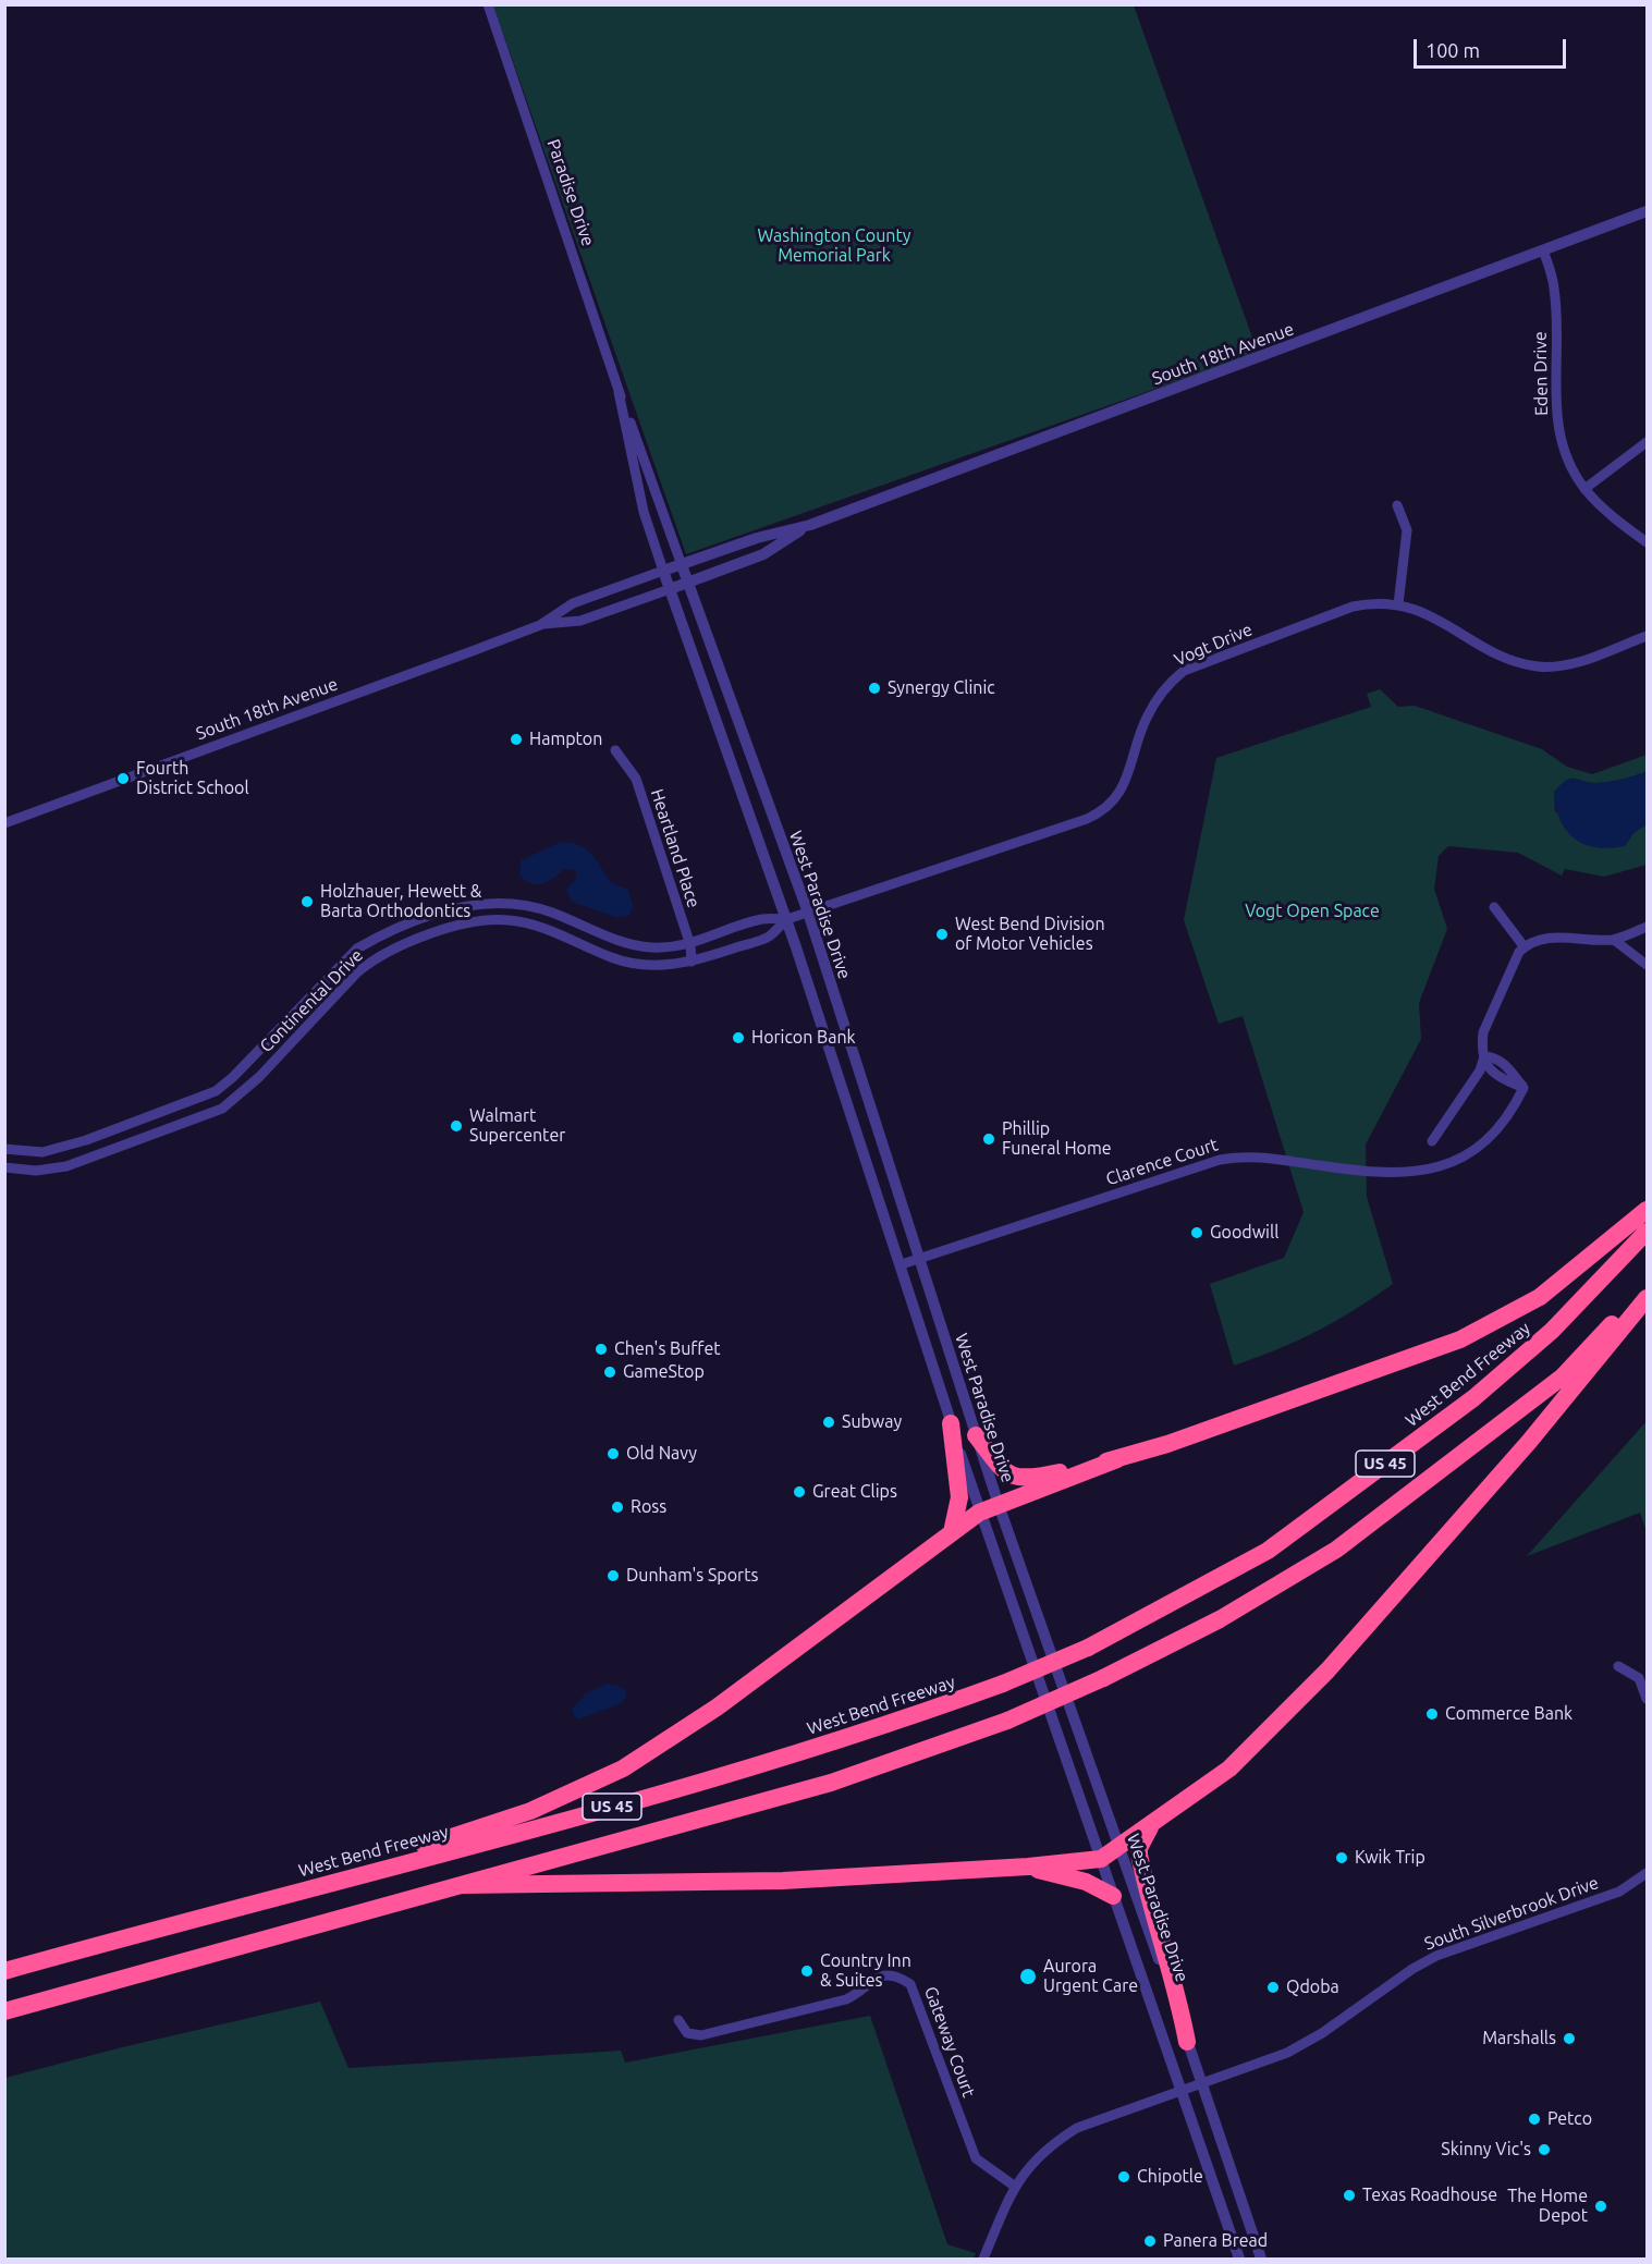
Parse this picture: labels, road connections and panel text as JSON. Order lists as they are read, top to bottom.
{
  "streets": {
    "highway": ["West Bend Freeway", "US 45"],
    "street": [
      "Paradise Drive",
      "South 18th Avenue",
      "Eden Drive",
      "Vogt Drive",
      "Heartland Place",
      "West Paradise Drive",
      "Continental Drive",
      "Clarence Court",
      "South Silverbrook Drive",
      "Gateway Court"
    ]
  },
  "crossings": [
    ["Paradise Drive", "South 18th Avenue"],
    ["Paradise Drive", "West Paradise Drive"],
    ["South 18th Avenue", "Eden Drive"],
    ["South 18th Avenue", "West Paradise Drive"],
    ["Vogt Drive", "West Paradise Drive"],
    ["Vogt Drive", "Continental Drive"],
    ["Heartland Place", "Continental Drive"],
    ["West Paradise Drive", "Continental Drive"],
    ["West Paradise Drive", "Clarence Court"],
    ["West Paradise Drive", "South Silverbrook Drive"],
    ["South Silverbrook Drive", "Gateway Court"]
  ],
  "parks": ["Washington County Memorial Park", "Vogt Open Space"],
  "places": [
    "Synergy Clinic",
    "Hampton",
    "Fourth District School",
    "Holzhauer, Hewett & Barta Orthodontics",
    "West Bend Division of Motor Vehicles",
    "Horicon Bank",
    "Walmart Supercenter",
    "Phillip Funeral Home",
    "Goodwill",
    "Chen's Buffet",
    "GameStop",
    "Subway",
    "Old Navy",
    "Great Clips",
    "Ross",
    "Dunham's Sports",
    "Commerce Bank",
    "Kwik Trip",
    "Country Inn & Suites",
    "Aurora Urgent Care",
    "Qdoba",
    "Marshalls",
    "Petco",
    "Skinny Vic's",
    "Chipotle",
    "Texas Roadhouse",
    "The Home Depot",
    "Panera Bread"
  ],
  "scale_bar": "100 m"
}
